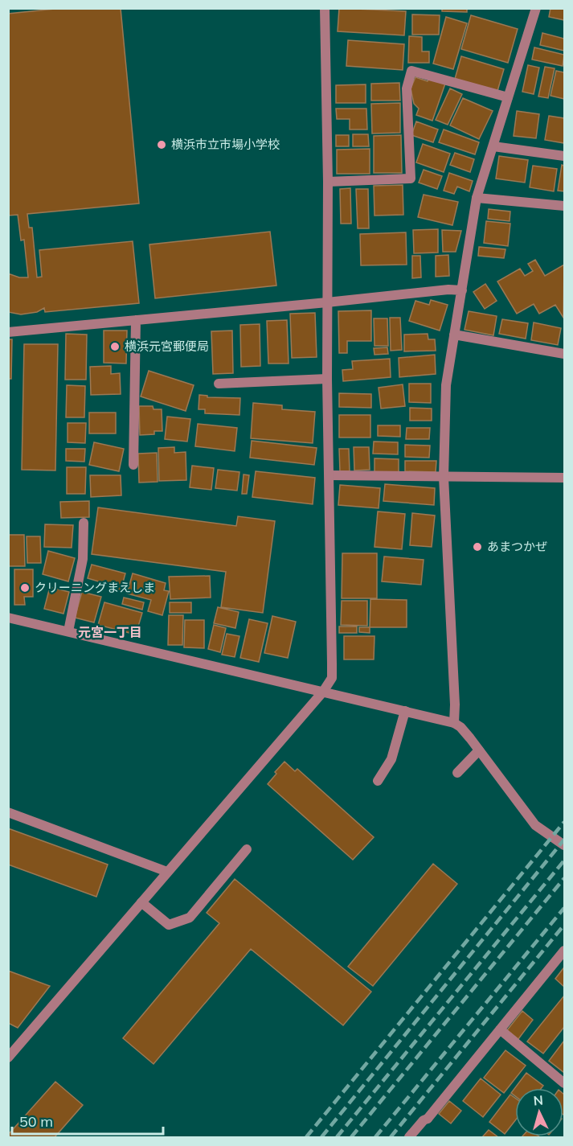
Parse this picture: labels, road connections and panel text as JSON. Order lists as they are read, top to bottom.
{
  "districts": ["元宮一丁目"],
  "places": [
    "横浜市立市場小学校",
    "横浜元宮郵便局",
    "あまつかぜ",
    "クリーニングまえしま"
  ],
  "scale_bar": "50 m",
  "north": "top"
}
